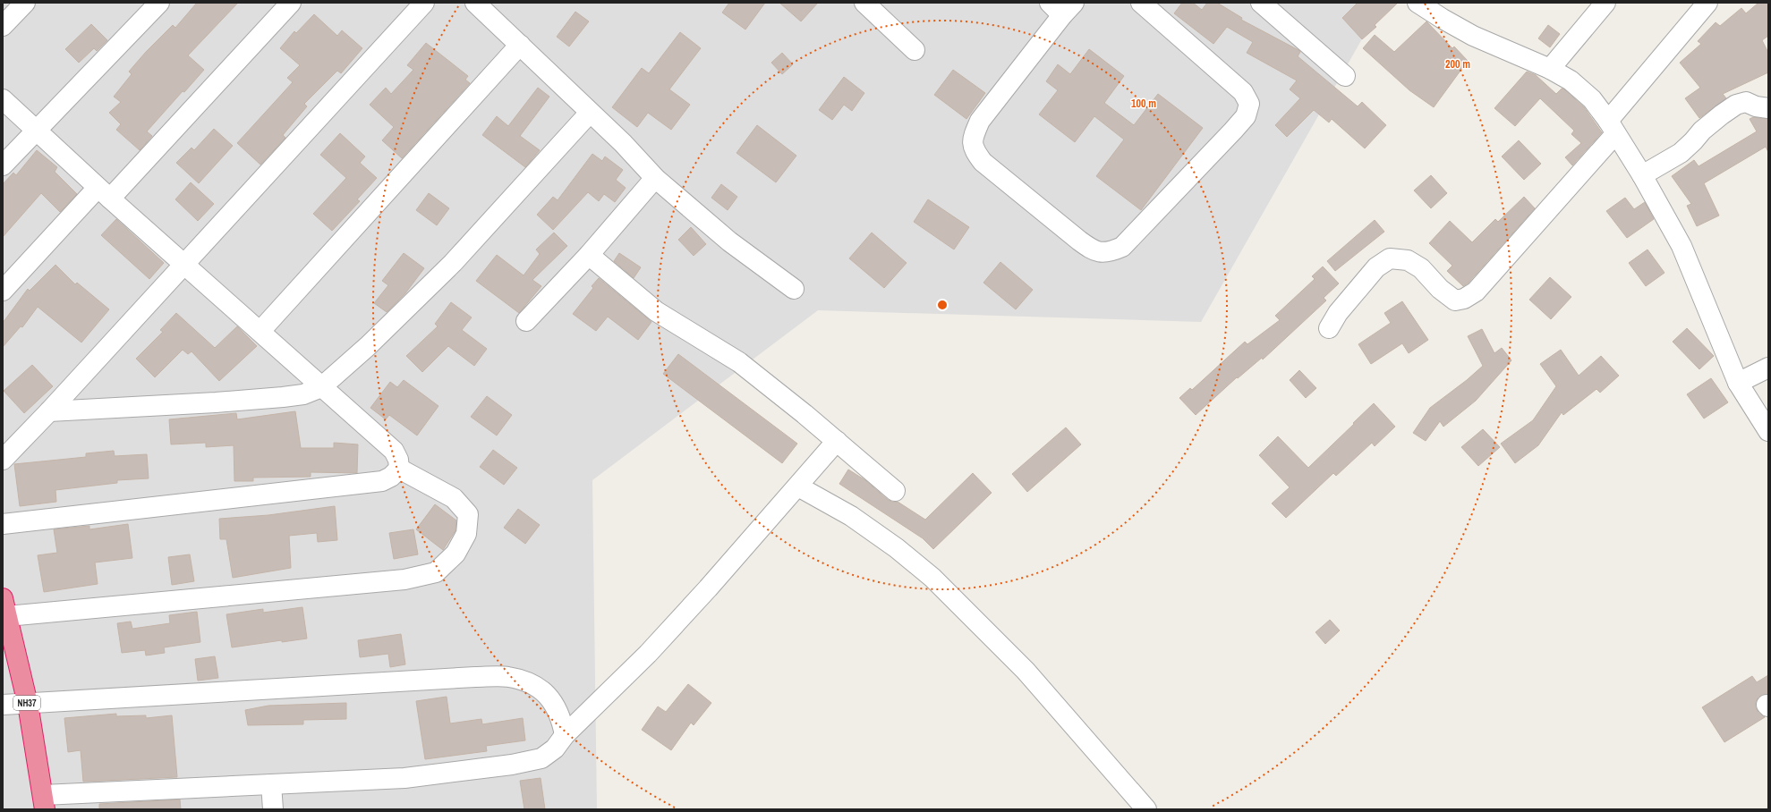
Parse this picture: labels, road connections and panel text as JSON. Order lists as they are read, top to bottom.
{
  "streets": {
    "highway": ["NH37"]
  },
  "rings": ["200 m", "100 m"]
}
